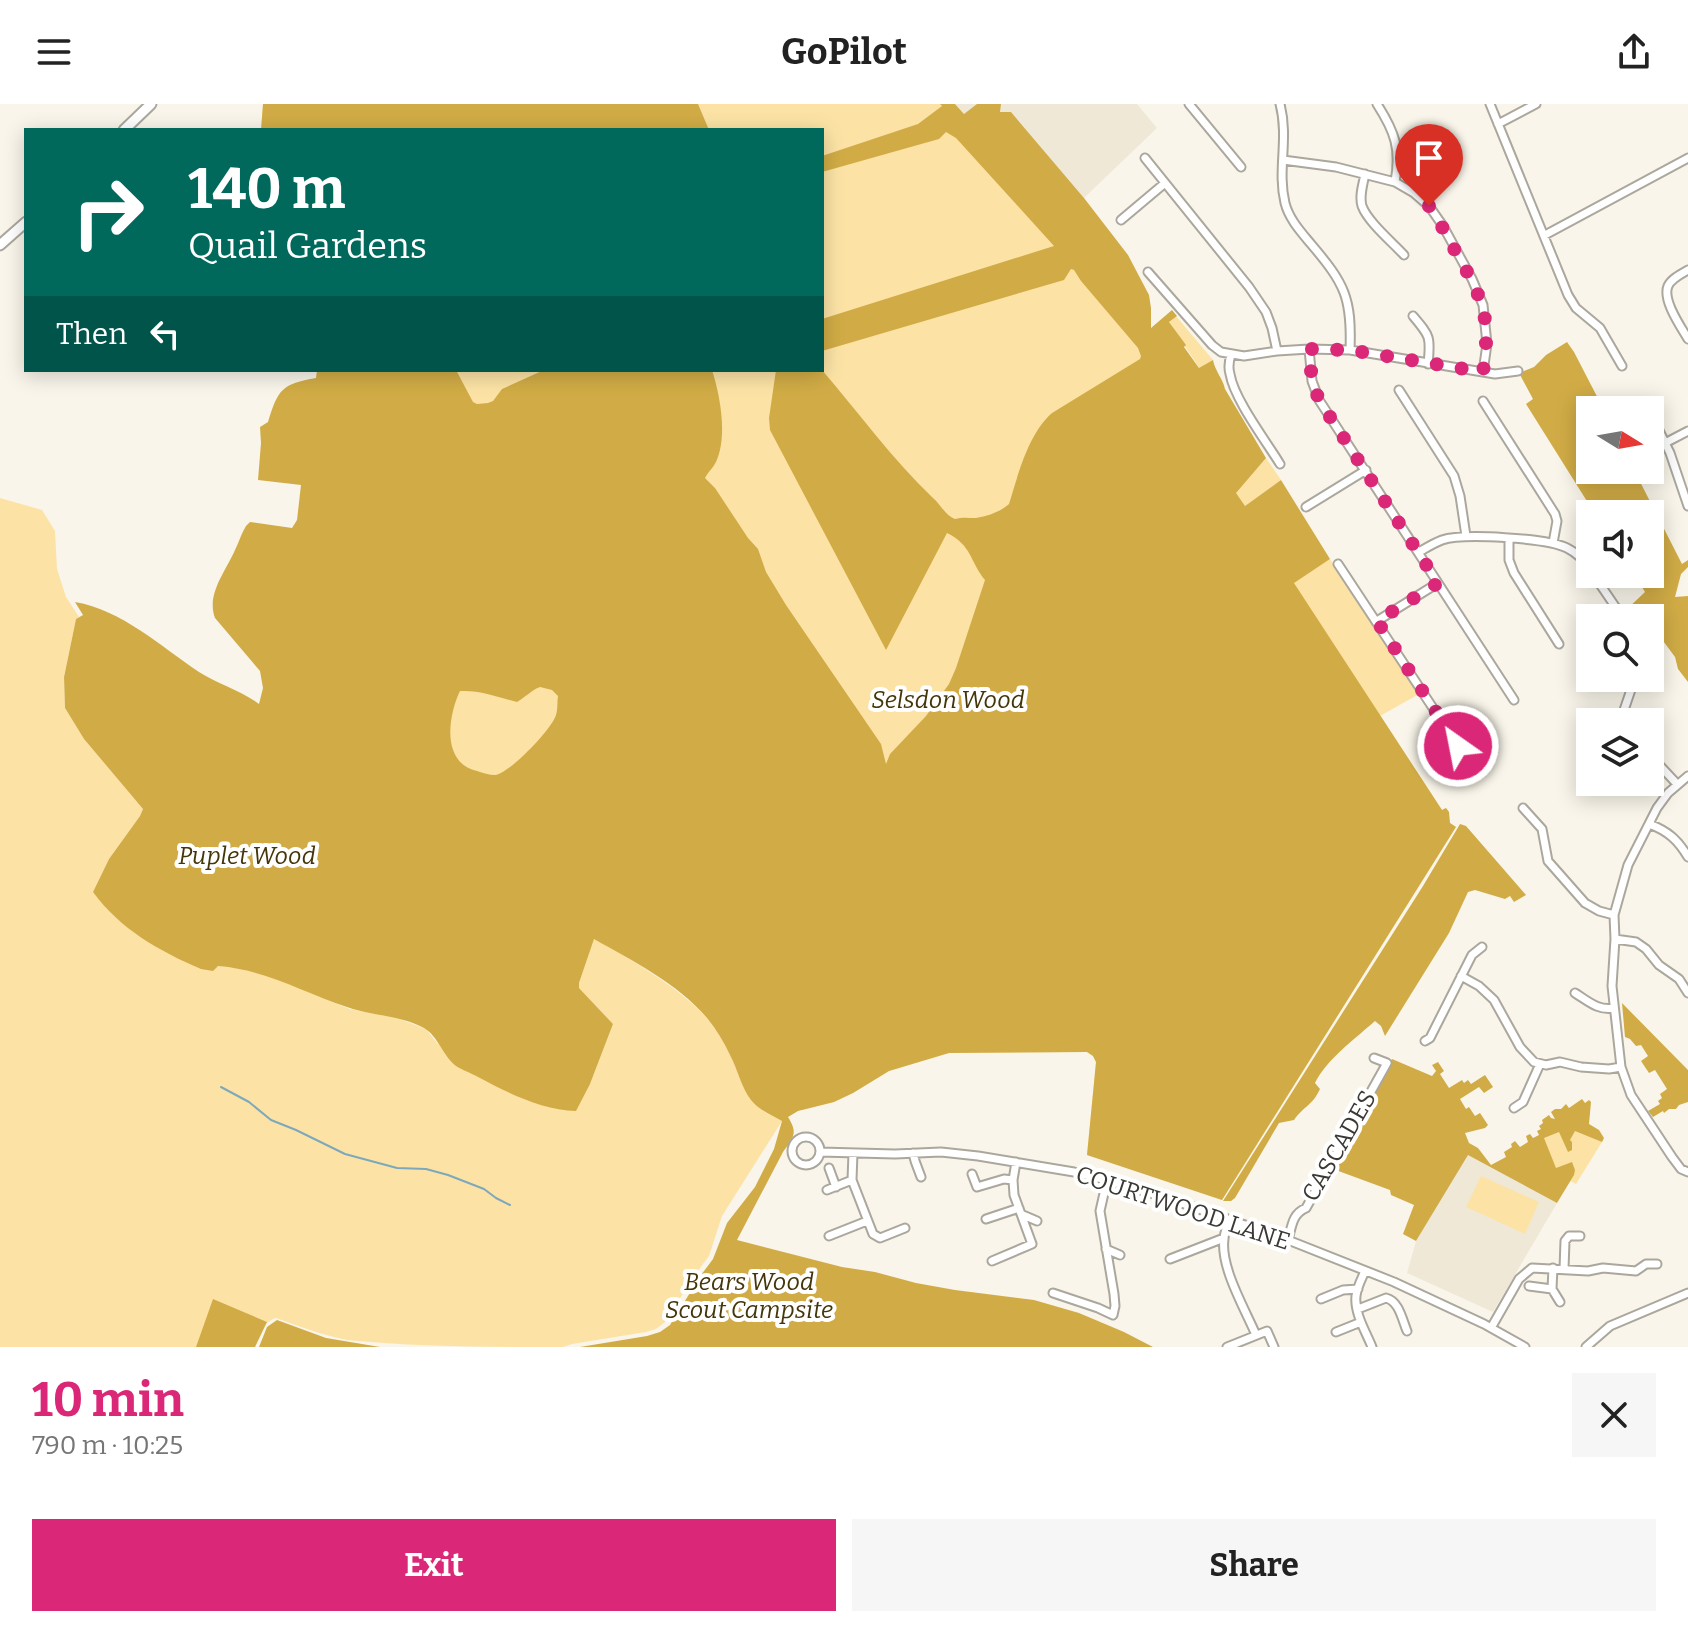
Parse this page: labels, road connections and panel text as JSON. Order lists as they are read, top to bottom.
{
  "streets": {
    "street": ["CASCADES", "COURTWOOD LANE"]
  },
  "crossings": [
    ["CASCADES", "COURTWOOD LANE"]
  ],
  "parks": ["Selsdon Wood", "Puplet Wood", "Bears Wood Scout Campsite"],
  "north": "right",
  "page": {
    "header": "GoPilot",
    "turn": ["140 m", "Quail Gardens"],
    "then": "Then",
    "heading": ["10 min", "790 m · 10:25"],
    "buttons": ["Exit", "Share"]
  }
}
